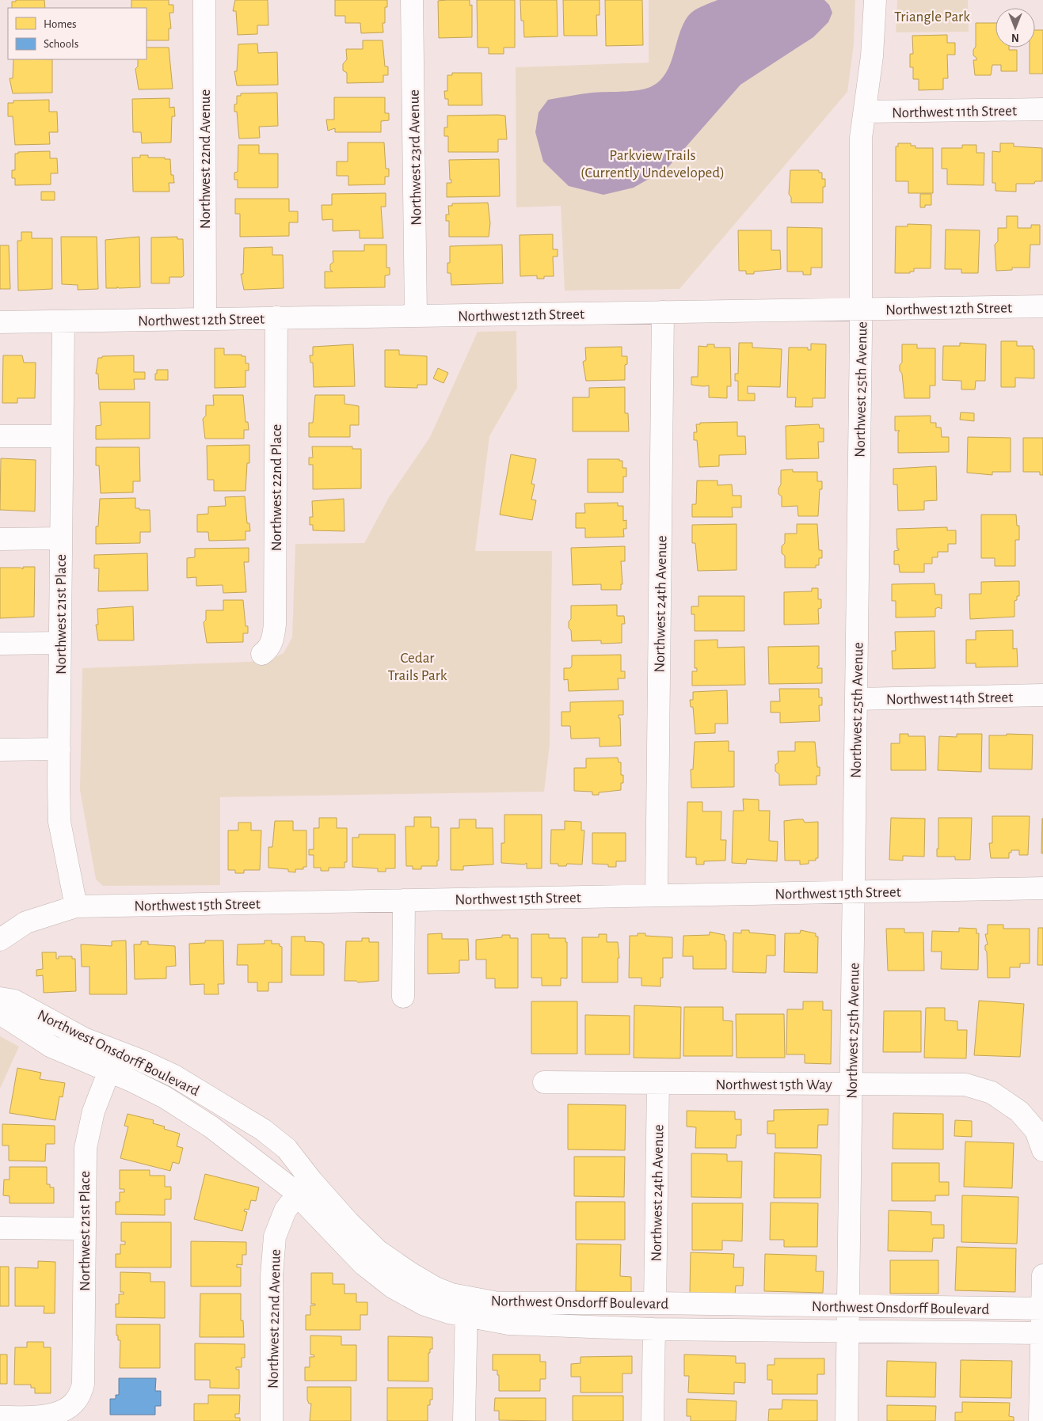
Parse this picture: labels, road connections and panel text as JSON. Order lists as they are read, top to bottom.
{
  "streets": {
    "street": [
      "Northwest 11th Street",
      "Northwest 23rd Avenue",
      "Northwest 22nd Avenue",
      "Northwest 12th Street",
      "Northwest 25th Avenue",
      "Northwest 22nd Place",
      "Northwest 24th Avenue",
      "Northwest 21st Place",
      "Northwest 14th Street",
      "Northwest 15th Street",
      "Northwest Onsdorff Boulevard",
      "Northwest 15th Way"
    ]
  },
  "crossings": [
    ["Northwest 11th Street", "Northwest 25th Avenue"],
    ["Northwest 23rd Avenue", "Northwest 12th Street"],
    ["Northwest 22nd Avenue", "Northwest 12th Street"],
    ["Northwest 22nd Avenue", "Northwest Onsdorff Boulevard"],
    ["Northwest 12th Street", "Northwest 25th Avenue"],
    ["Northwest 12th Street", "Northwest 22nd Place"],
    ["Northwest 12th Street", "Northwest 24th Avenue"],
    ["Northwest 12th Street", "Northwest 21st Place"],
    ["Northwest 25th Avenue", "Northwest 14th Street"],
    ["Northwest 25th Avenue", "Northwest 15th Street"],
    ["Northwest 25th Avenue", "Northwest Onsdorff Boulevard"],
    ["Northwest 25th Avenue", "Northwest 15th Way"],
    ["Northwest 24th Avenue", "Northwest 15th Street"],
    ["Northwest 24th Avenue", "Northwest Onsdorff Boulevard"],
    ["Northwest 24th Avenue", "Northwest 15th Way"],
    ["Northwest 21st Place", "Northwest 15th Street"],
    ["Northwest 21st Place", "Northwest Onsdorff Boulevard"]
  ],
  "parks": ["Triangle Park", "Parkview Trails (Currently Undeveloped)", "Cedar Trails Park"],
  "legend": ["Homes", "Schools"],
  "north": "bottom"
}
